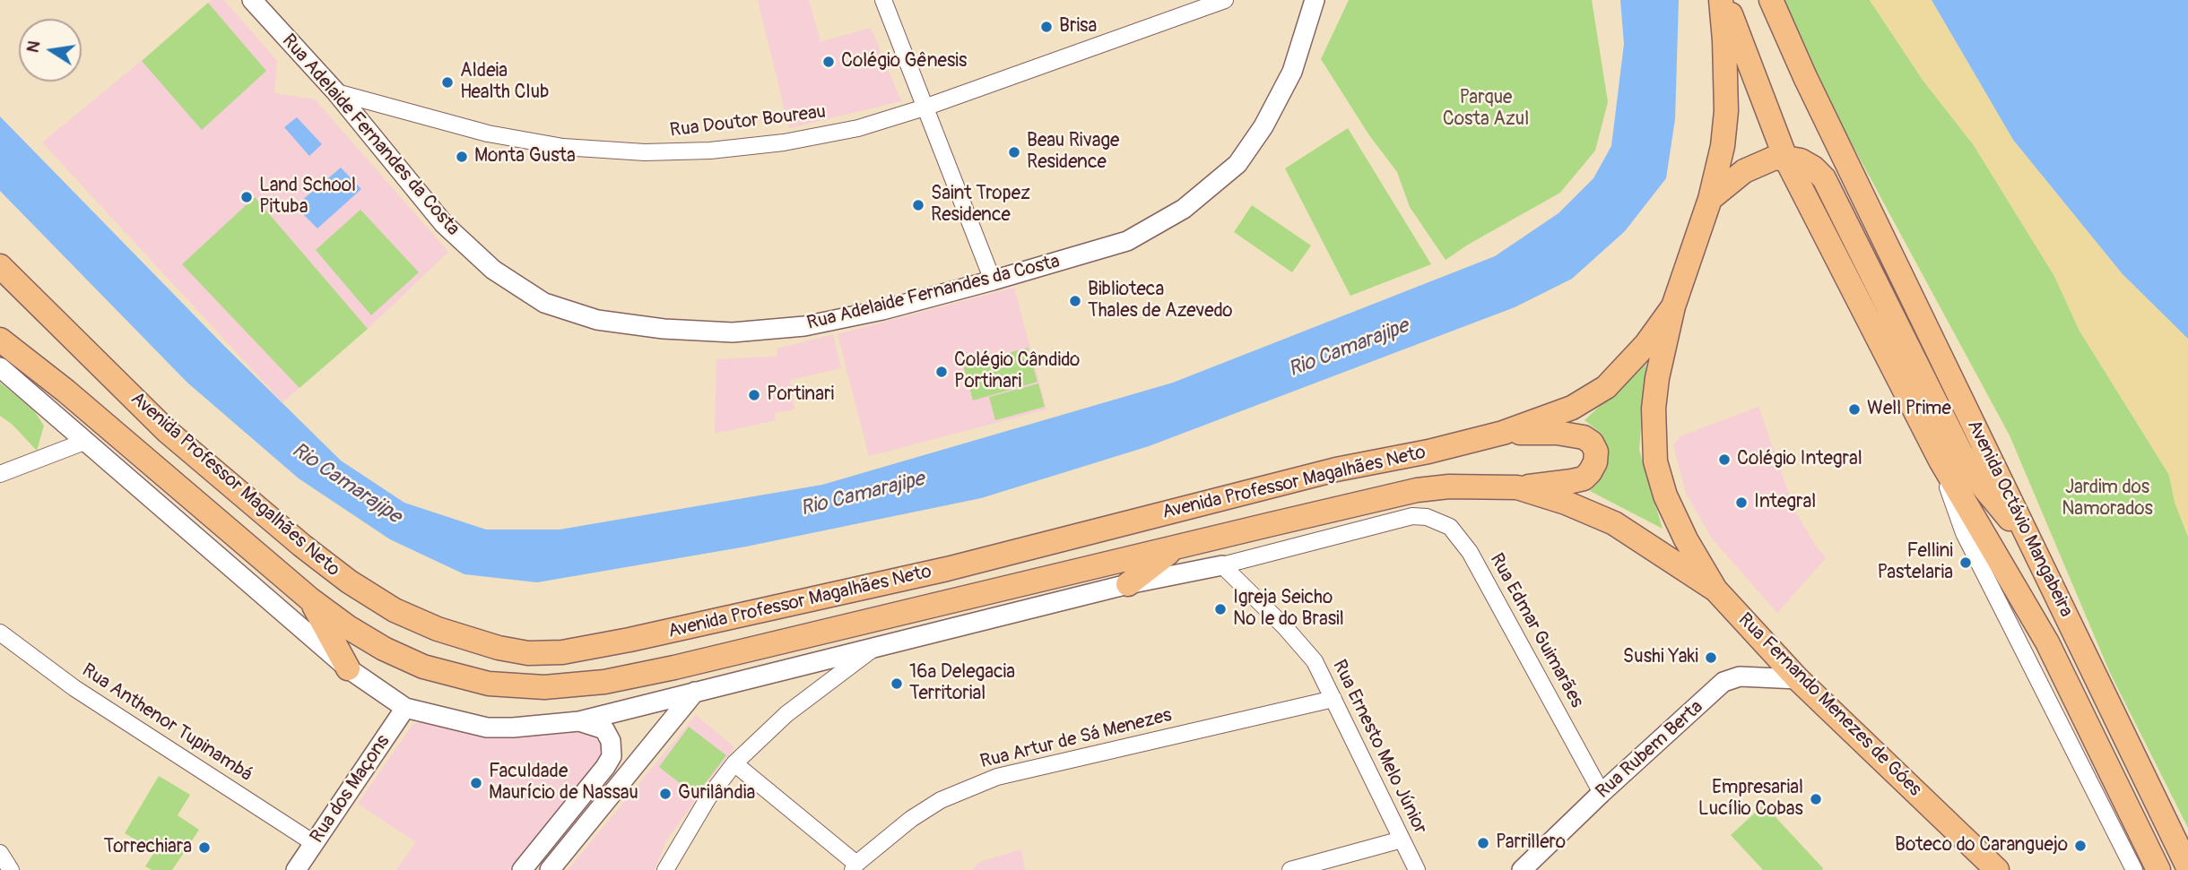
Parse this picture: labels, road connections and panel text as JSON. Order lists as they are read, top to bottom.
{
  "streets": {
    "main road": ["Avenida Professor Magalhães Neto", "Avenida Octávio Mangabeira", "Rua Fernando Menezes de Góes"],
    "street": [
      "Rua Doutor Boureau",
      "Rua Adelaide Fernandes da Costa",
      "Rua Edmar Guimarães",
      "Rua Anthenor Tupinambá",
      "Rua Artur de Sá Menezes",
      "Rua Ernesto Melo Júnior",
      "Rua Rubem Berta",
      "Rua dos Maçons"
    ]
  },
  "crossings": [
    ["Rua Doutor Boureau", "Rua Adelaide Fernandes da Costa"],
    ["Avenida Professor Magalhães Neto", "Avenida Octávio Mangabeira"],
    ["Avenida Professor Magalhães Neto", "Rua Fernando Menezes de Góes"],
    ["Avenida Octávio Mangabeira", "Rua Fernando Menezes de Góes"],
    ["Rua Edmar Guimarães", "Rua Ernesto Melo Júnior"],
    ["Rua Edmar Guimarães", "Rua Rubem Berta"],
    ["Rua Fernando Menezes de Góes", "Rua Rubem Berta"],
    ["Rua Anthenor Tupinambá", "Rua dos Maçons"],
    ["Rua Artur de Sá Menezes", "Rua Ernesto Melo Júnior"]
  ],
  "water": ["Rio Camarajipe"],
  "parks": ["Parque Costa Azul", "Jardim dos Namorados"],
  "places": [
    "Brisa",
    "Colégio Gênesis",
    "Aldeia Health Club",
    "Beau Rivage Residence",
    "Monta Gusta",
    "Land School Pituba",
    "Saint Tropez Residence",
    "Biblioteca Thales de Azevedo",
    "Colégio Cândido Portinari",
    "Portinari",
    "Well Prime",
    "Colégio Integral",
    "Integral",
    "Fellini Pastelaria",
    "Igreja Seicho No Ie do Brasil",
    "Sushi Yaki",
    "16ª Delegacia Territorial",
    "Faculdade Maurício de Nassau",
    "Gurilândia",
    "Empresarial Lucílio Cobas",
    "Parrillero",
    "Boteco do Caranguejo",
    "Torrechiara"
  ],
  "north": "left"
}
